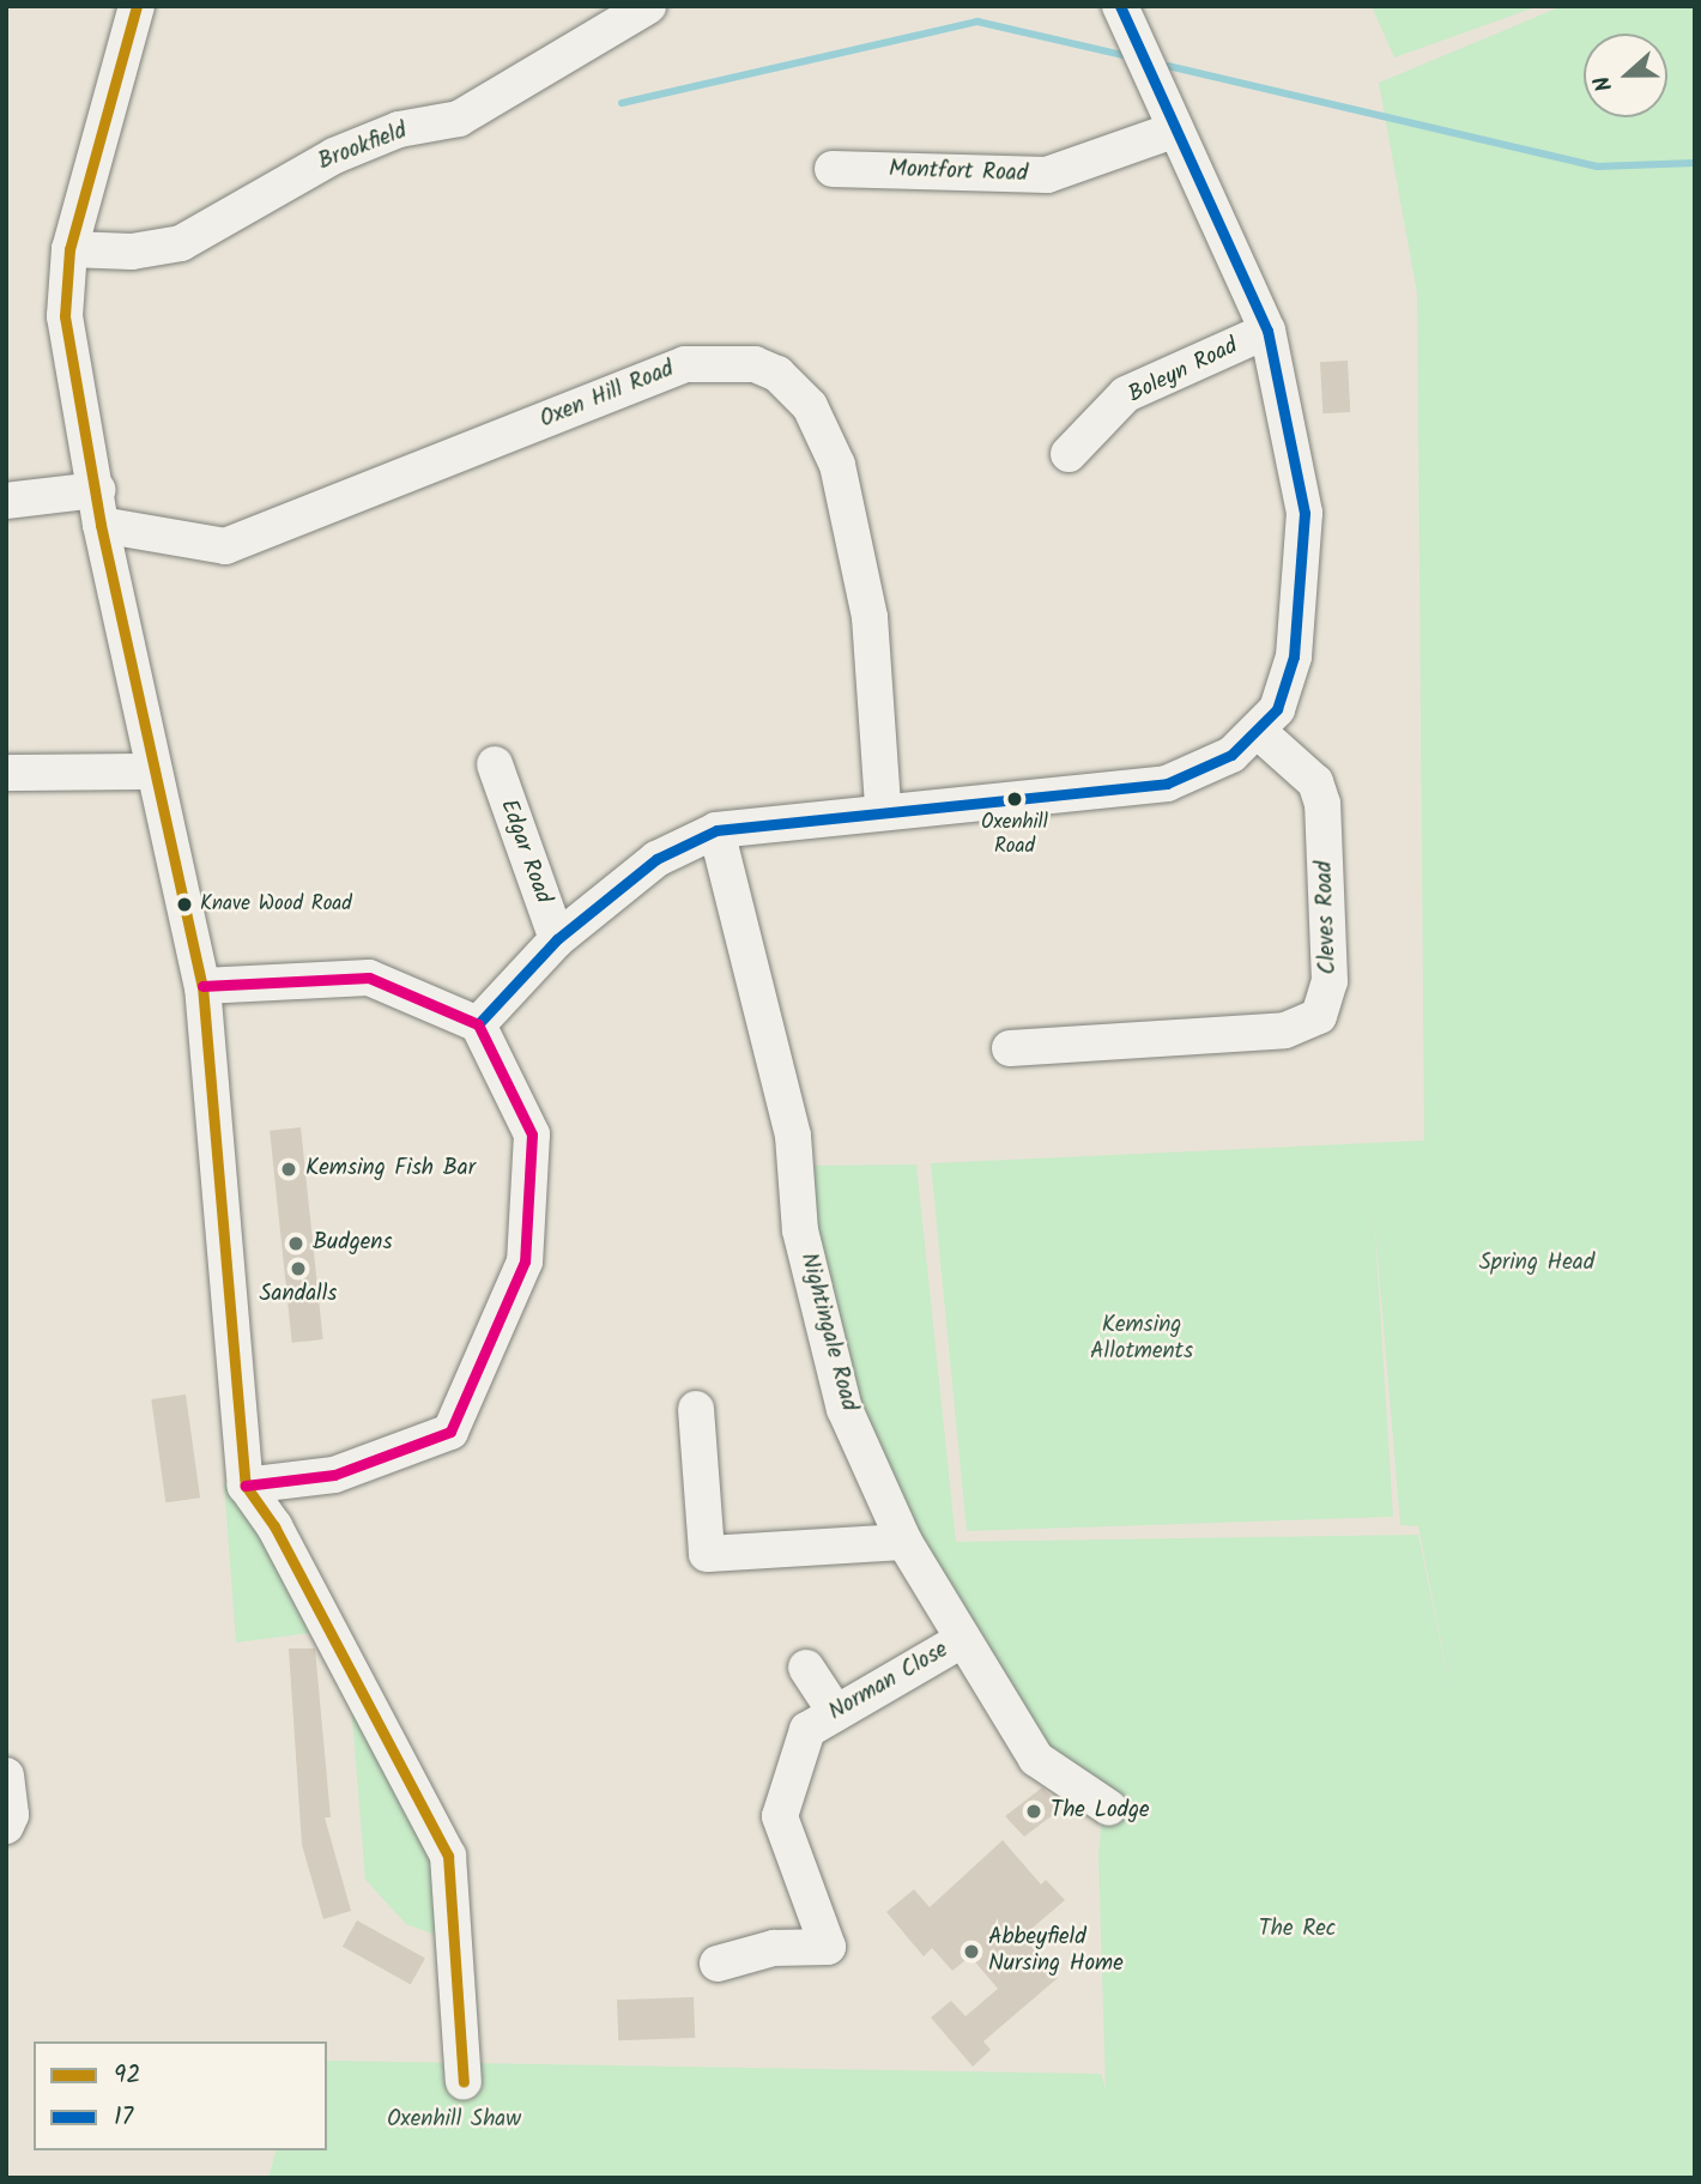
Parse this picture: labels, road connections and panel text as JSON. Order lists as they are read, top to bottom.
{
  "streets": {
    "street": [
      "Brookfield",
      "Montfort Road",
      "Boleyn Road",
      "Oxen Hill Road",
      "Edgar Road",
      "Cleves Road",
      "Nightingale Road",
      "Norman Close"
    ]
  },
  "crossings": [
    ["Nightingale Road", "Norman Close"]
  ],
  "parks": [
    "Spring Head",
    "Kemsing Allotments",
    "The Rec",
    "Oxenhill Shaw"
  ],
  "places": [
    "Oxenhill Road",
    "Knave Wood Road",
    "Kemsing Fish Bar",
    "Budgens",
    "Sandalls",
    "The Lodge",
    "Abbeyfield Nursing Home"
  ],
  "lines": ["transit line 92", "transit line 17"],
  "legend": ["92", "17"],
  "north": "left"
}
